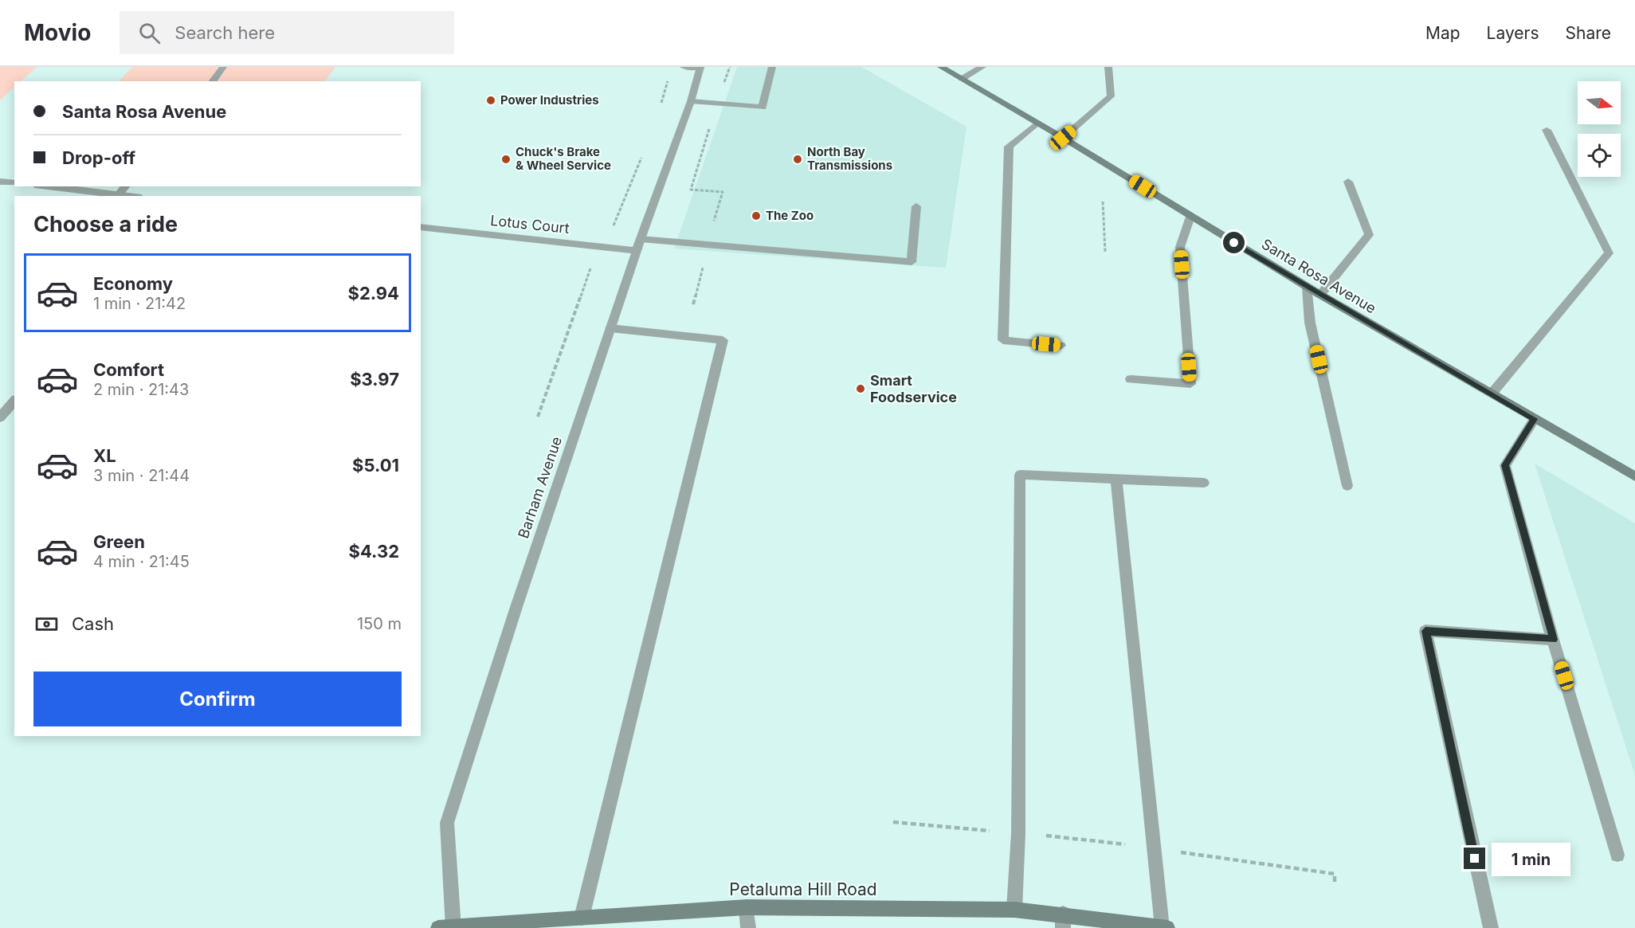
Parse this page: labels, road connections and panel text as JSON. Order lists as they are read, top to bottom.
{
  "streets": {
    "main road": ["Santa Rosa Avenue", "Petaluma Hill Road"],
    "street": ["Lotus Court", "Barham Avenue"]
  },
  "crossings": [
    ["Lotus Court", "Barham Avenue"],
    ["Barham Avenue", "Petaluma Hill Road"]
  ],
  "places": [
    "Power Industries",
    "Chuck's Brake & Wheel Service",
    "North Bay Transmissions",
    "The Zoo",
    "Smart Foodservice"
  ],
  "north": "right",
  "page": {
    "header": "Movio",
    "search": "Search here",
    "nav": ["Map", "Layers", "Share"],
    "banner": ["Santa Rosa Avenue", "Drop-off"],
    "heading": "Choose a ride",
    "list": [
      {
        "name": "Economy",
        "note": "1 min · 21:42",
        "value": "$2.94"
      },
      {
        "name": "Comfort",
        "note": "2 min · 21:43",
        "value": "$3.97"
      },
      {
        "name": "XL",
        "note": "3 min · 21:44",
        "value": "$5.01"
      },
      {
        "name": "Green",
        "note": "4 min · 21:45",
        "value": "$4.32"
      }
    ],
    "pay": ["Cash", "150 m"],
    "buttons": "Confirm",
    "bubble": "1 min"
  }
}
